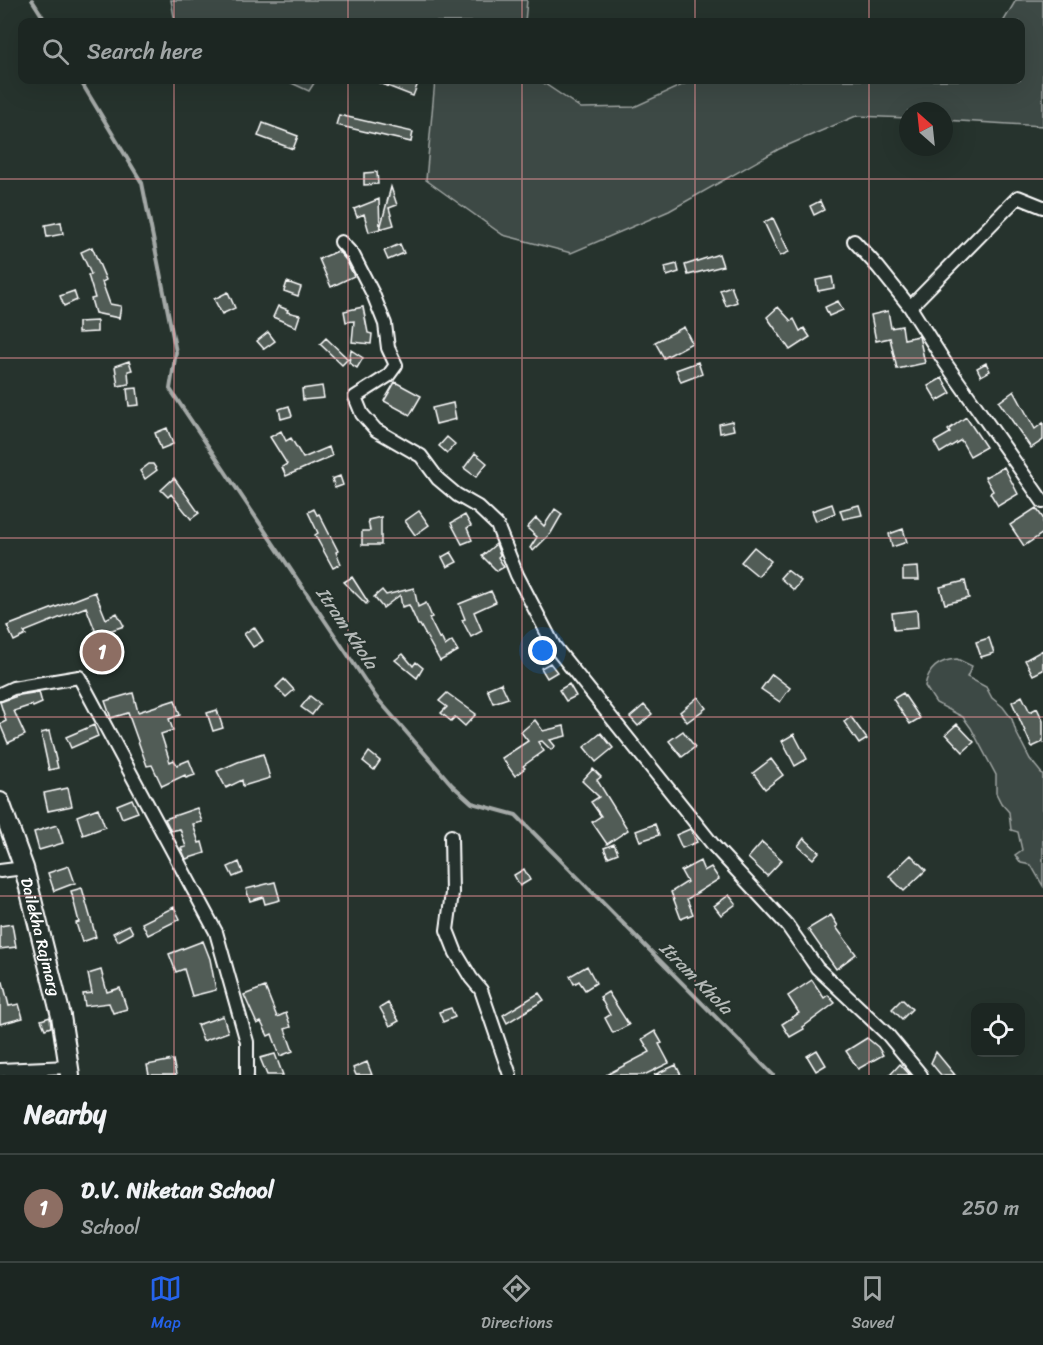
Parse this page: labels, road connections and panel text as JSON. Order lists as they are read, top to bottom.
{
  "streets": {
    "main road": ["Dailekha Rajmarg"]
  },
  "water": ["Itram Khola"],
  "north": "top left",
  "page": {
    "search": "Search here",
    "pins": "1",
    "heading": "Nearby",
    "list": [
      {
        "mark": "1",
        "name": "D.V. Niketan School",
        "note": "School",
        "value": "250 m"
      }
    ],
    "nav": ["Map", "Directions", "Saved"]
  }
}
